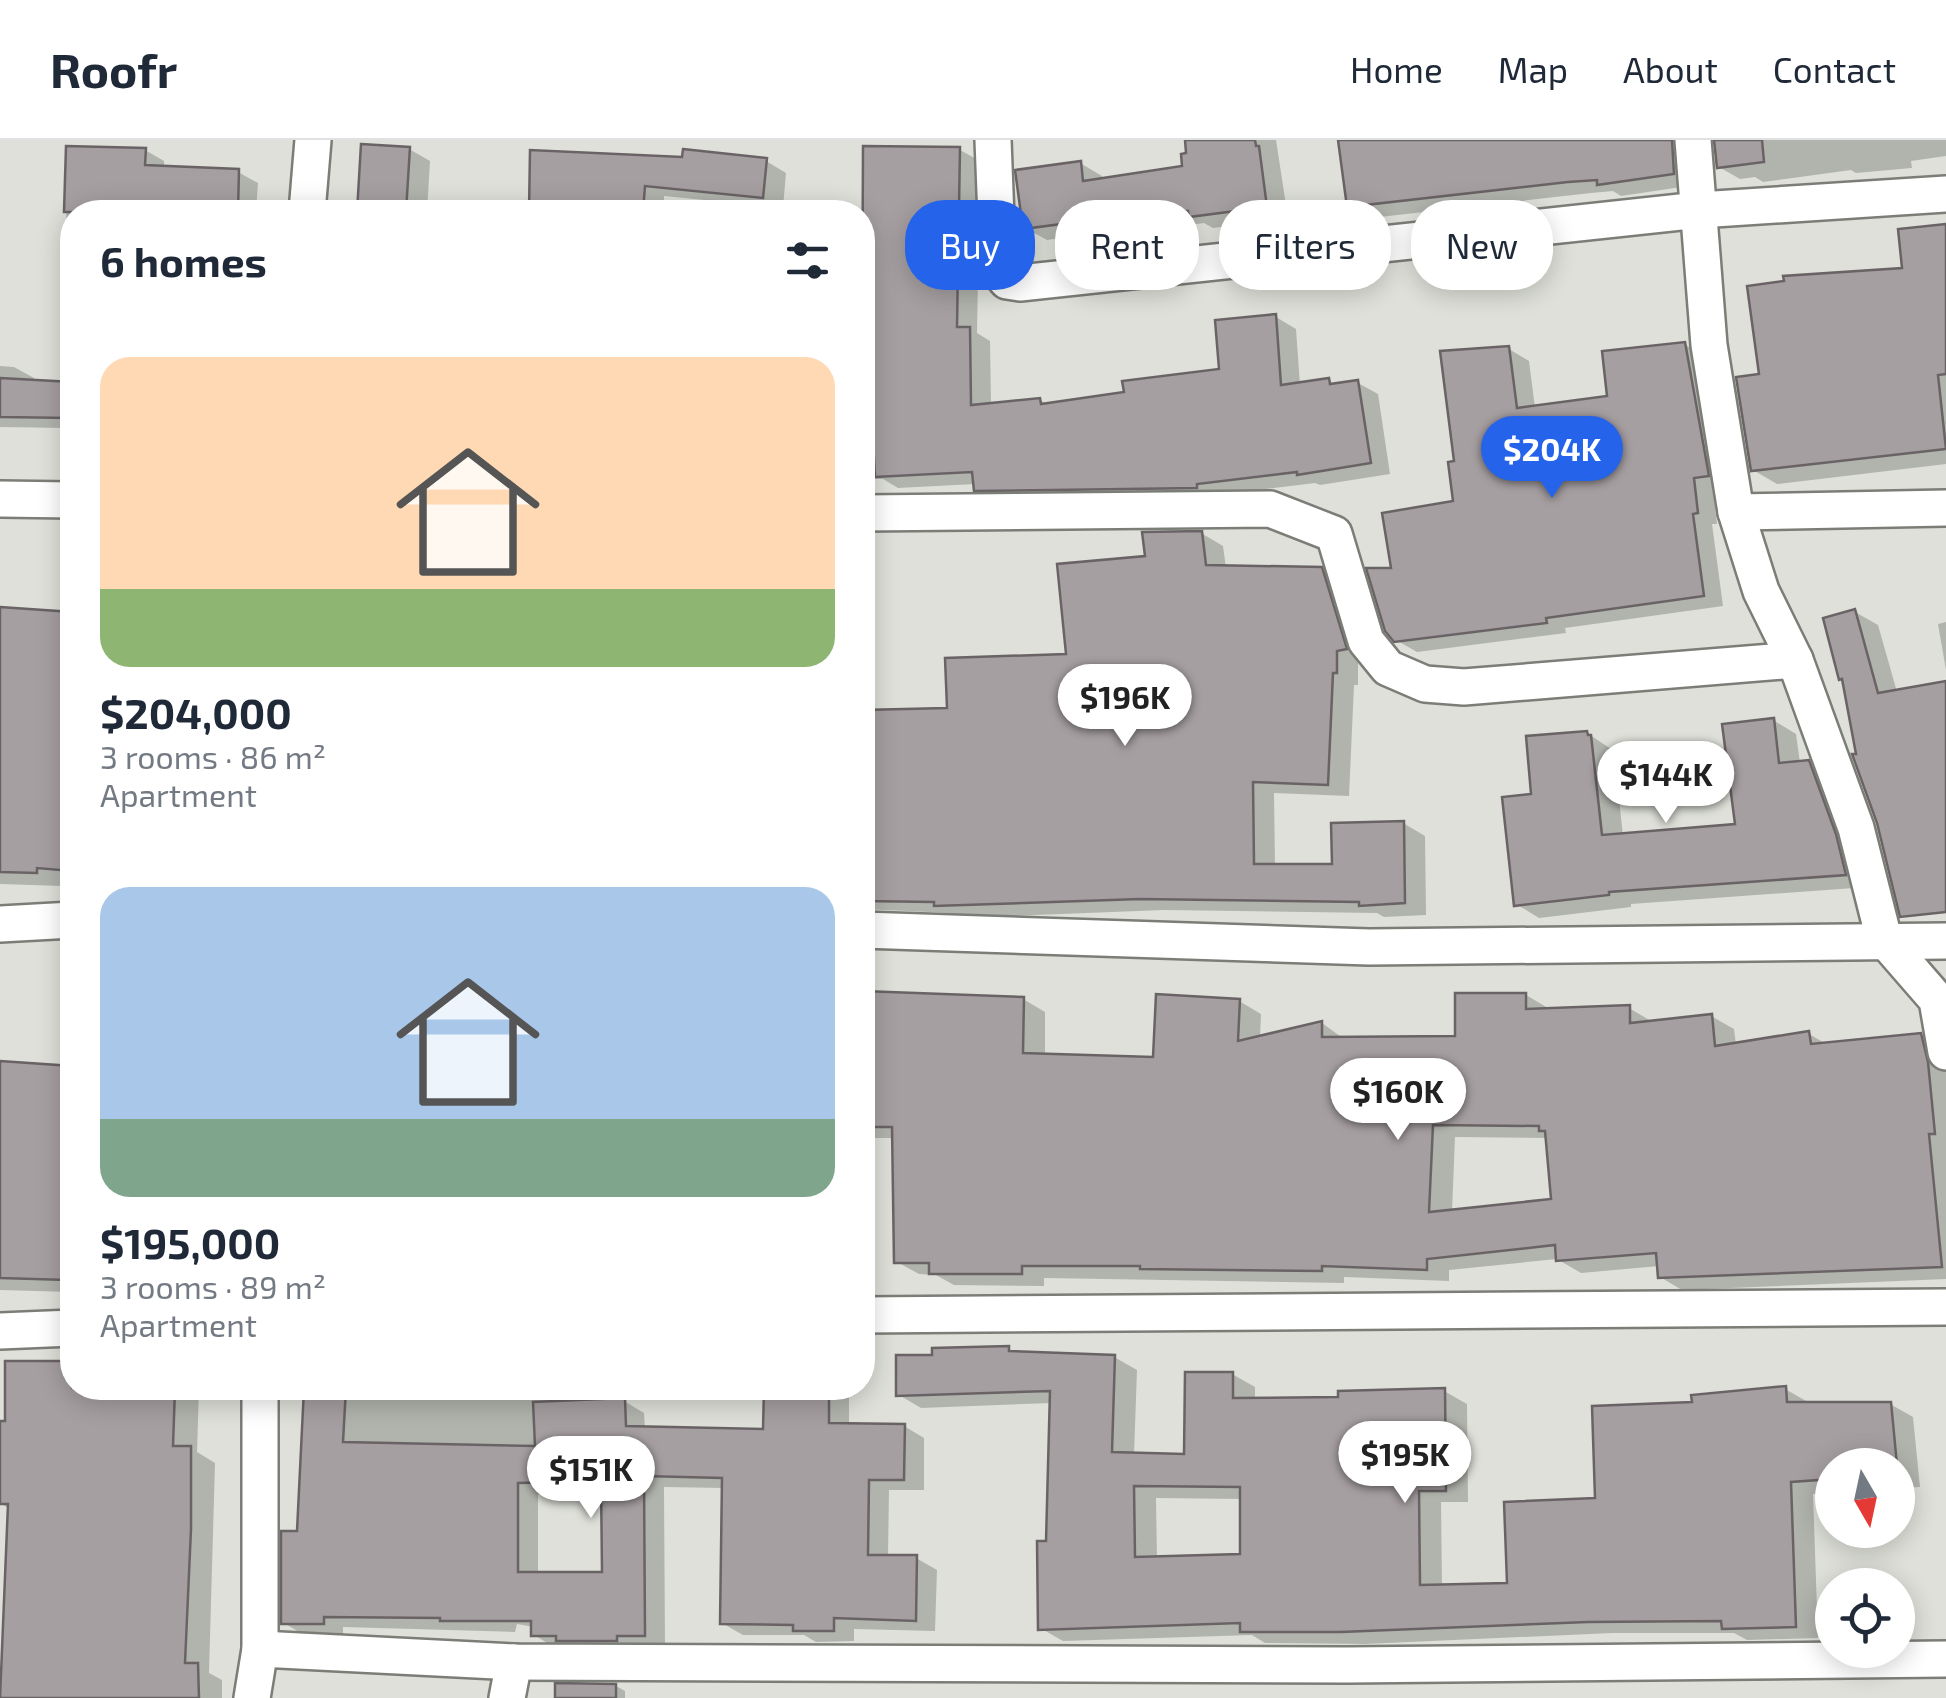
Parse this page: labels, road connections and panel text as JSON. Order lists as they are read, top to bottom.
{
  "north": "bottom",
  "page": {
    "header": "Roofr",
    "nav": [
      "Home",
      "Map",
      "About",
      "Contact"
    ],
    "chip": [
      "Buy",
      "Rent",
      "Filters",
      "New"
    ],
    "heading": "6 homes",
    "list": [
      {
        "name": "$204,000",
        "note": "3 rooms · 86 m² · Apartment"
      },
      {
        "name": "$195,000",
        "note": "3 rooms · 89 m² · Apartment"
      }
    ],
    "price": [
      "$204K",
      "$196K",
      "$144K",
      "$160K",
      "$195K",
      "$151K"
    ]
  }
}
